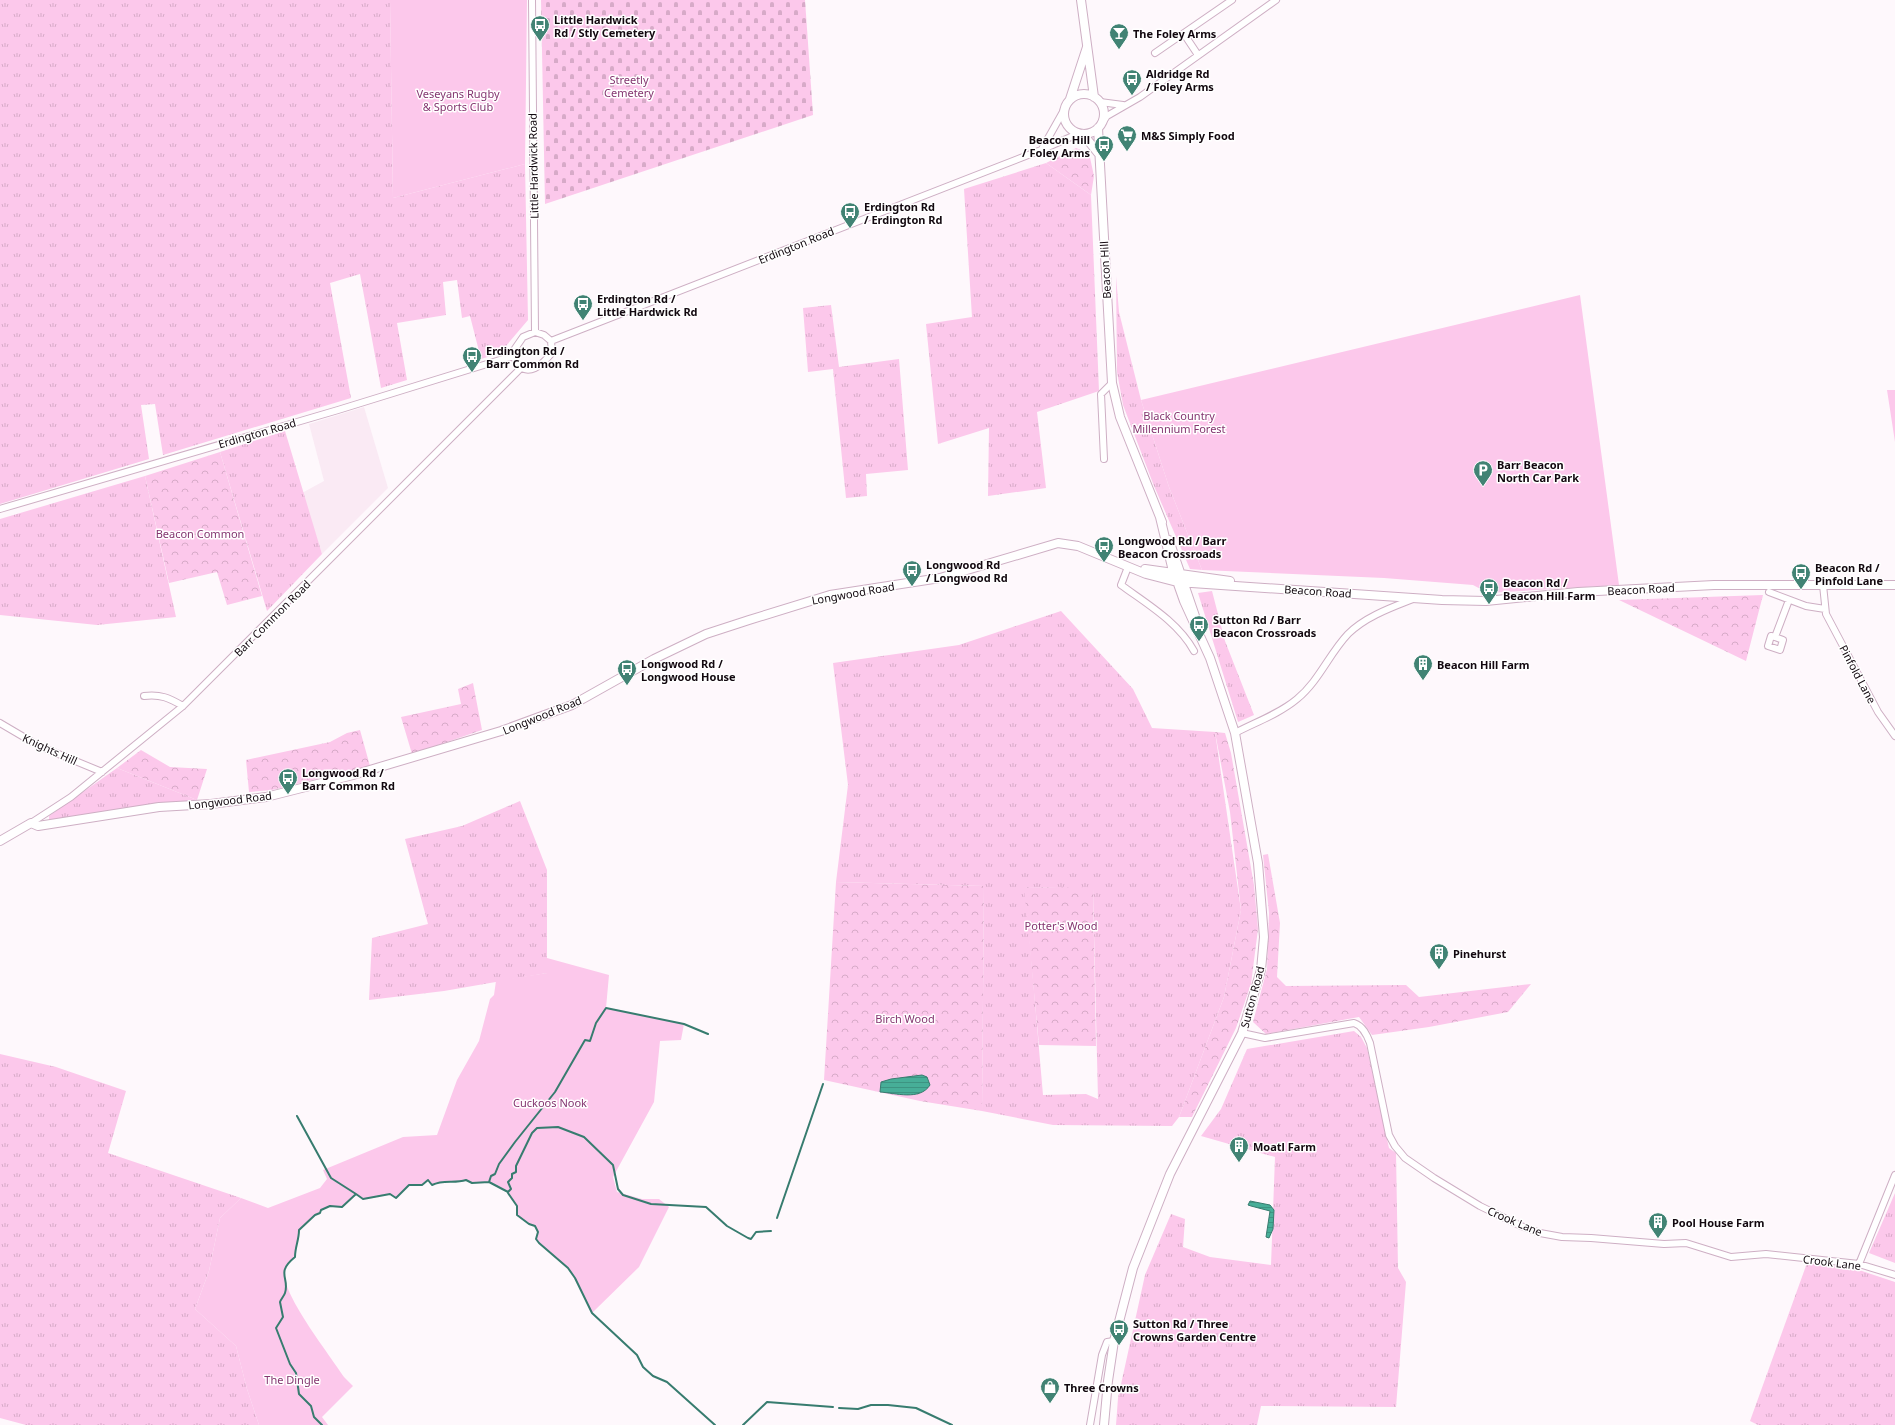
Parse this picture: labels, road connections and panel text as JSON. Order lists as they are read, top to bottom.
{
  "streets": {
    "main road": [
      "Beacon Hill",
      "Beacon Road",
      "Longwood Road",
      "Barr Common Road",
      "Sutton Road"
    ],
    "street": [
      "Little Hardwick Road",
      "Erdington Road",
      "Pinfold Lane",
      "Knights Hill",
      "Crook Lane"
    ]
  },
  "crossings": [
    ["Little Hardwick Road", "Erdington Road"],
    ["Little Hardwick Road", "Barr Common Road"],
    ["Erdington Road", "Beacon Hill"],
    ["Erdington Road", "Barr Common Road"],
    ["Beacon Hill", "Beacon Road"],
    ["Beacon Hill", "Longwood Road"],
    ["Beacon Hill", "Sutton Road"],
    ["Beacon Road", "Longwood Road"],
    ["Beacon Road", "Pinfold Lane"],
    ["Beacon Road", "Sutton Road"],
    ["Longwood Road", "Barr Common Road"],
    ["Longwood Road", "Sutton Road"],
    ["Barr Common Road", "Knights Hill"],
    ["Sutton Road", "Crook Lane"]
  ],
  "parks": [
    "Streetly Cemetery",
    "Veseyans Rugby & Sports Club",
    "Black Country Millennium Forest",
    "Beacon Common",
    "Potter's Wood",
    "Birch Wood",
    "Cuckoos Nook",
    "The Dingle"
  ],
  "places": {
    "bus stop": [
      "Little Hardwick Rd / Stly Cemetery",
      "Aldridge Rd / Foley Arms",
      "Beacon Hill / Foley Arms",
      "Erdington Rd / Erdington Rd",
      "Erdington Rd / Little Hardwick Rd",
      "Erdington Rd / Barr Common Rd",
      "Longwood Rd / Barr Beacon Crossroads",
      "Longwood Rd / Longwood Rd",
      "Beacon Rd / Pinfold Lane",
      "Beacon Rd / Beacon Hill Farm",
      "Sutton Rd / Barr Beacon Crossroads",
      "Longwood Rd / Longwood House",
      "Longwood Rd / Barr Common Rd",
      "Sutton Rd / Three Crowns Garden Centre"
    ],
    "bar": ["The Foley Arms"],
    "supermarket": ["M&S Simply Food"],
    "parking": ["Barr Beacon North Car Park"],
    "building": [
      "Beacon Hill Farm",
      "Pinehurst",
      "Moatl Farm",
      "Pool House Farm"
    ],
    "shop": ["Three Crowns"]
  }
}
